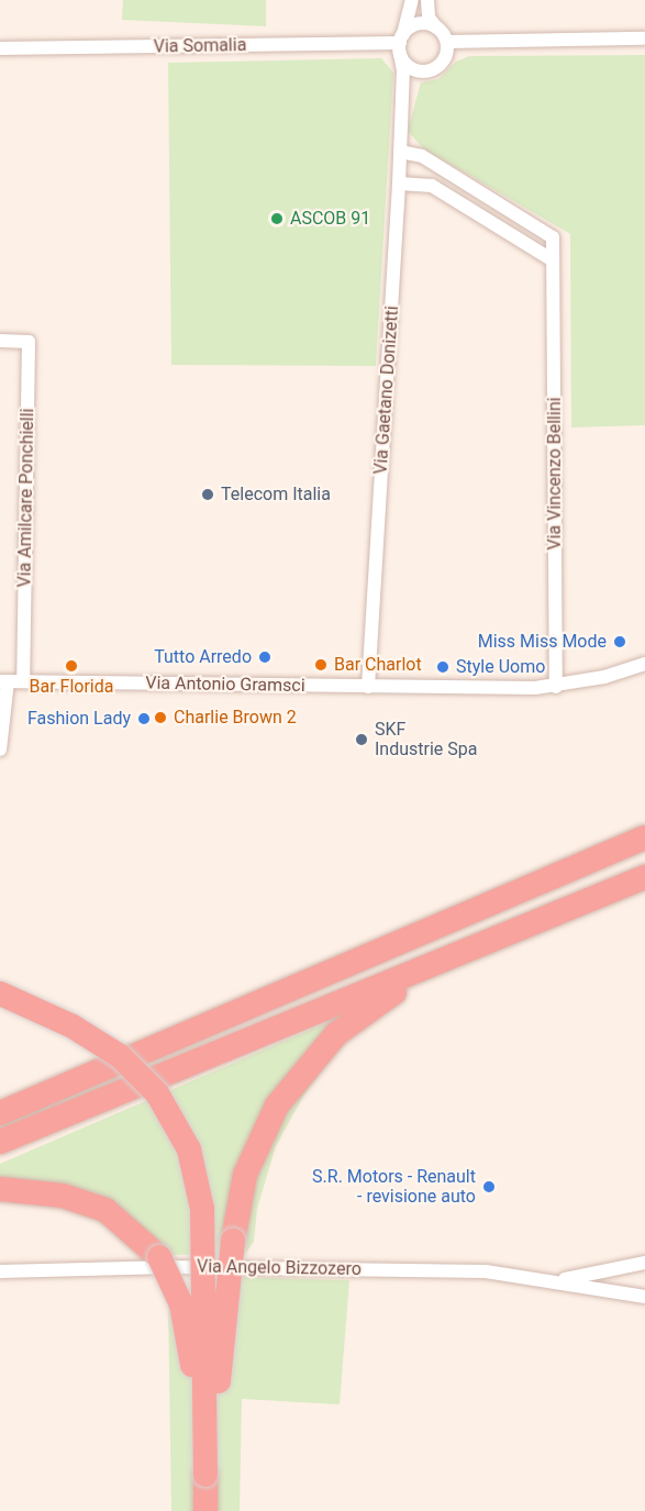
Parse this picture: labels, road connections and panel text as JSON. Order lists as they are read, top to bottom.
{
  "streets": {
    "street": [
      "Via Somalia",
      "Via Gaetano Donizetti",
      "Via Vincenzo Bellini",
      "Via Amilcare Ponchielli",
      "Via Antonio Gramsci",
      "Via Angelo Bizzozero"
    ]
  },
  "crossings": [
    ["Via Somalia", "Via Gaetano Donizetti"],
    ["Via Gaetano Donizetti", "Via Vincenzo Bellini"],
    ["Via Gaetano Donizetti", "Via Antonio Gramsci"],
    ["Via Vincenzo Bellini", "Via Antonio Gramsci"],
    ["Via Amilcare Ponchielli", "Via Antonio Gramsci"]
  ],
  "places": [
    "ASCOB 91",
    "Telecom Italia",
    "Miss Miss Mode",
    "Tutto Arredo",
    "Bar Charlot",
    "Bar Florida",
    "Style Uomo",
    "Charlie Brown 2",
    "Fashion Lady",
    "SKF Industrie Spa",
    "S.R. Motors - Renault - revisione auto"
  ]
}
